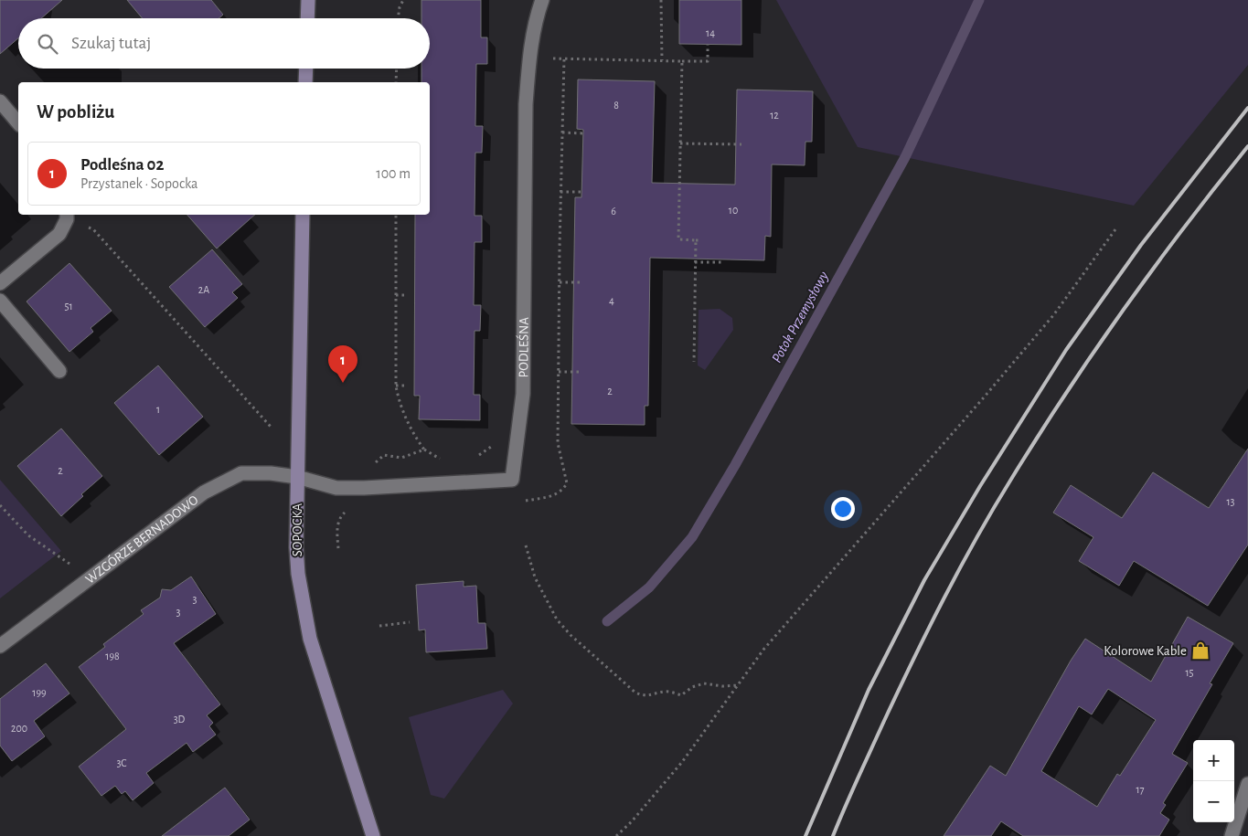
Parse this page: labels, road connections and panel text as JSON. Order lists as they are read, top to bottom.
{
  "streets": {
    "main road": ["SOPOCKA"],
    "street": ["PODLEŚNA", "WZGÓRZE BERNADOWO"]
  },
  "crossings": [
    ["PODLEŚNA", "SOPOCKA"],
    ["PODLEŚNA", "WZGÓRZE BERNADOWO"],
    ["SOPOCKA", "WZGÓRZE BERNADOWO"]
  ],
  "water": ["Potok Przemysłowy"],
  "places": {
    "shop": ["Kolorowe Kable"]
  },
  "house_numbers": [
    "14",
    "8",
    "12",
    "10",
    "6",
    "2A",
    "4",
    "51",
    "2",
    "1",
    "2",
    "13",
    "3",
    "3",
    "198",
    "15",
    "199",
    "3D",
    "200",
    "3C",
    "17"
  ],
  "page": {
    "search": "Szukaj tutaj",
    "heading": "W pobliżu",
    "list": [
      {
        "mark": "1",
        "name": "Podleśna 02",
        "note": "Przystanek · Sopocka",
        "value": "100 m"
      }
    ],
    "pins": "1",
    "map_buttons": ["+", "−"]
  }
}
